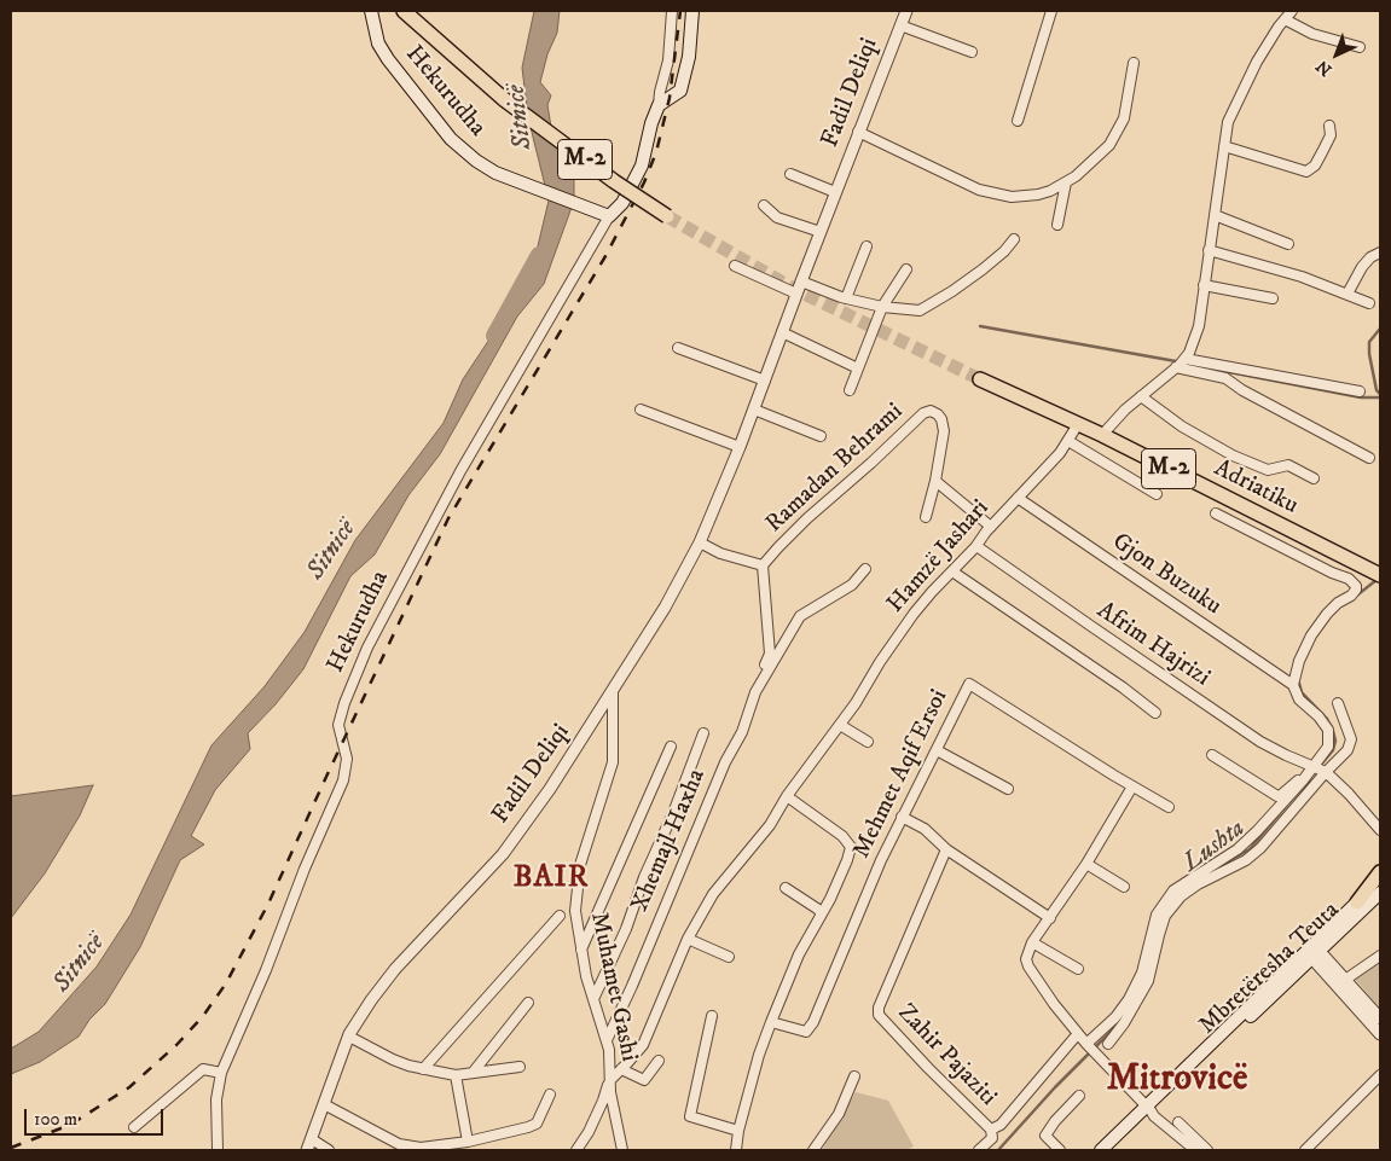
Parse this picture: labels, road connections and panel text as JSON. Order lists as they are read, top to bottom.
{
  "streets": {
    "main road": [
      "Hekurudha",
      "M-2",
      "Adriatiku",
      "Mbretëresha Teuta"
    ],
    "street": [
      "Fadil Deliqi",
      "Ramadan Behrami",
      "Hamzë Jashari",
      "Gjon Buzuku",
      "Afrim Hajrizi",
      "Mehmet Aqif Ersoi",
      "Xhemajl Haxha",
      "Muhamet Gashi",
      "Zahir Pajaziti"
    ]
  },
  "crossings": [
    ["Fadil Deliqi", "Ramadan Behrami"],
    ["Fadil Deliqi", "Muhamet Gashi"],
    ["Ramadan Behrami", "Xhemajl Haxha"],
    ["Adriatiku", "Hamzë Jashari"],
    ["Hamzë Jashari", "Gjon Buzuku"],
    ["Hamzë Jashari", "Afrim Hajrizi"],
    ["Hamzë Jashari", "Muhamet Gashi"],
    ["Xhemajl Haxha", "Muhamet Gashi"]
  ],
  "districts": ["BAIR", "Mitrovicë"],
  "water": ["Sitnicë", "Lushta"],
  "scale_bar": "100 m",
  "north": "bottom left"
}
